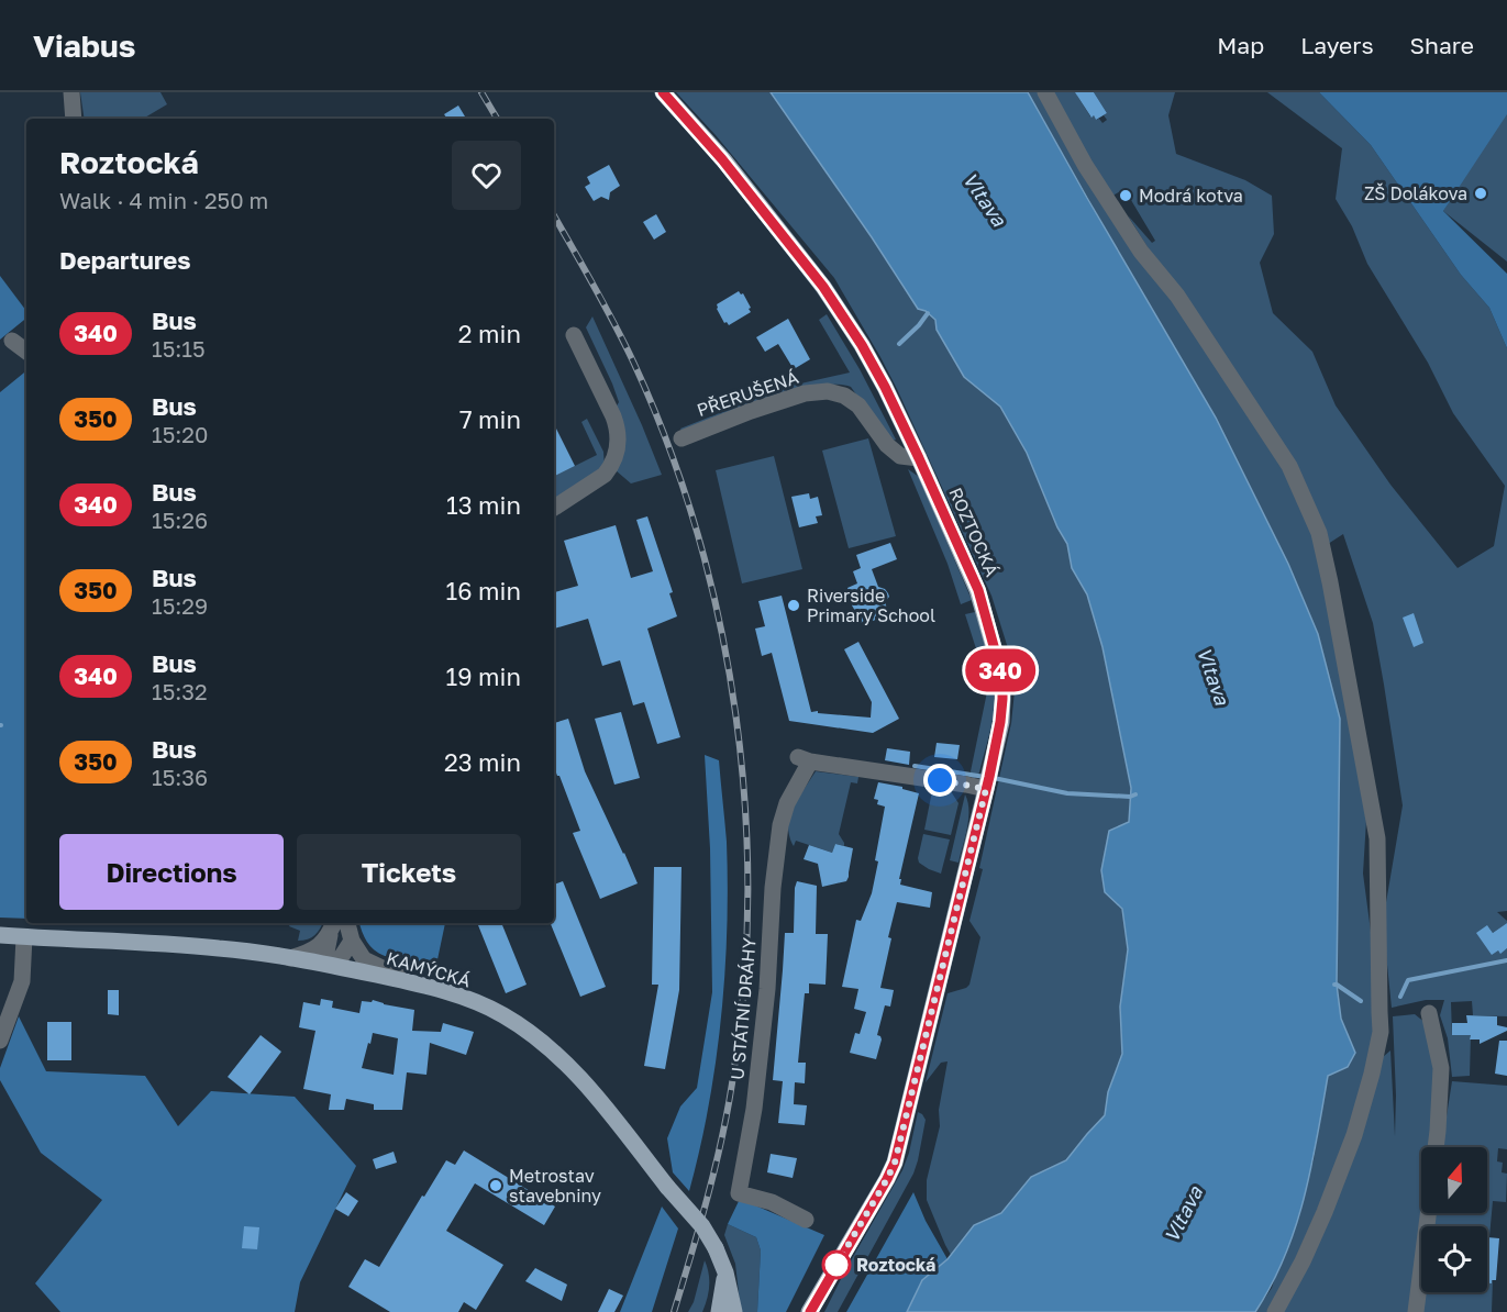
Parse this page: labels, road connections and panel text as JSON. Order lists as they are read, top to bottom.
{
  "streets": {
    "main road": ["ROZTOCKÁ", "KAMÝCKÁ"],
    "street": ["PŘERUŠENÁ", "U STÁTNÍ DRÁHY"]
  },
  "crossings": [
    ["PŘERUŠENÁ", "ROZTOCKÁ"],
    ["ROZTOCKÁ", "U STÁTNÍ DRÁHY"]
  ],
  "water": ["Vltava"],
  "places": [
    "ZŠ Dolákova",
    "Modrá kotva",
    "Riverside Primary School",
    "Metrostav stavebniny",
    "Roztocká"
  ],
  "lines": ["bus line 340"],
  "north": "top",
  "page": {
    "header": "Viabus",
    "nav": ["Map", "Layers", "Share"],
    "on_map": "340",
    "heading": [
      ["Roztocká", "Walk · 4 min · 250 m"],
      "Departures"
    ],
    "list": [
      {
        "mark": "340",
        "name": "Bus",
        "note": "15:15",
        "value": "2 min"
      },
      {
        "mark": "350",
        "name": "Bus",
        "note": "15:20",
        "value": "7 min"
      },
      {
        "mark": "340",
        "name": "Bus",
        "note": "15:26",
        "value": "13 min"
      },
      {
        "mark": "350",
        "name": "Bus",
        "note": "15:29",
        "value": "16 min"
      },
      {
        "mark": "340",
        "name": "Bus",
        "note": "15:32",
        "value": "19 min"
      },
      {
        "mark": "350",
        "name": "Bus",
        "note": "15:36",
        "value": "23 min"
      }
    ],
    "buttons": ["Directions", "Tickets"]
  }
}
